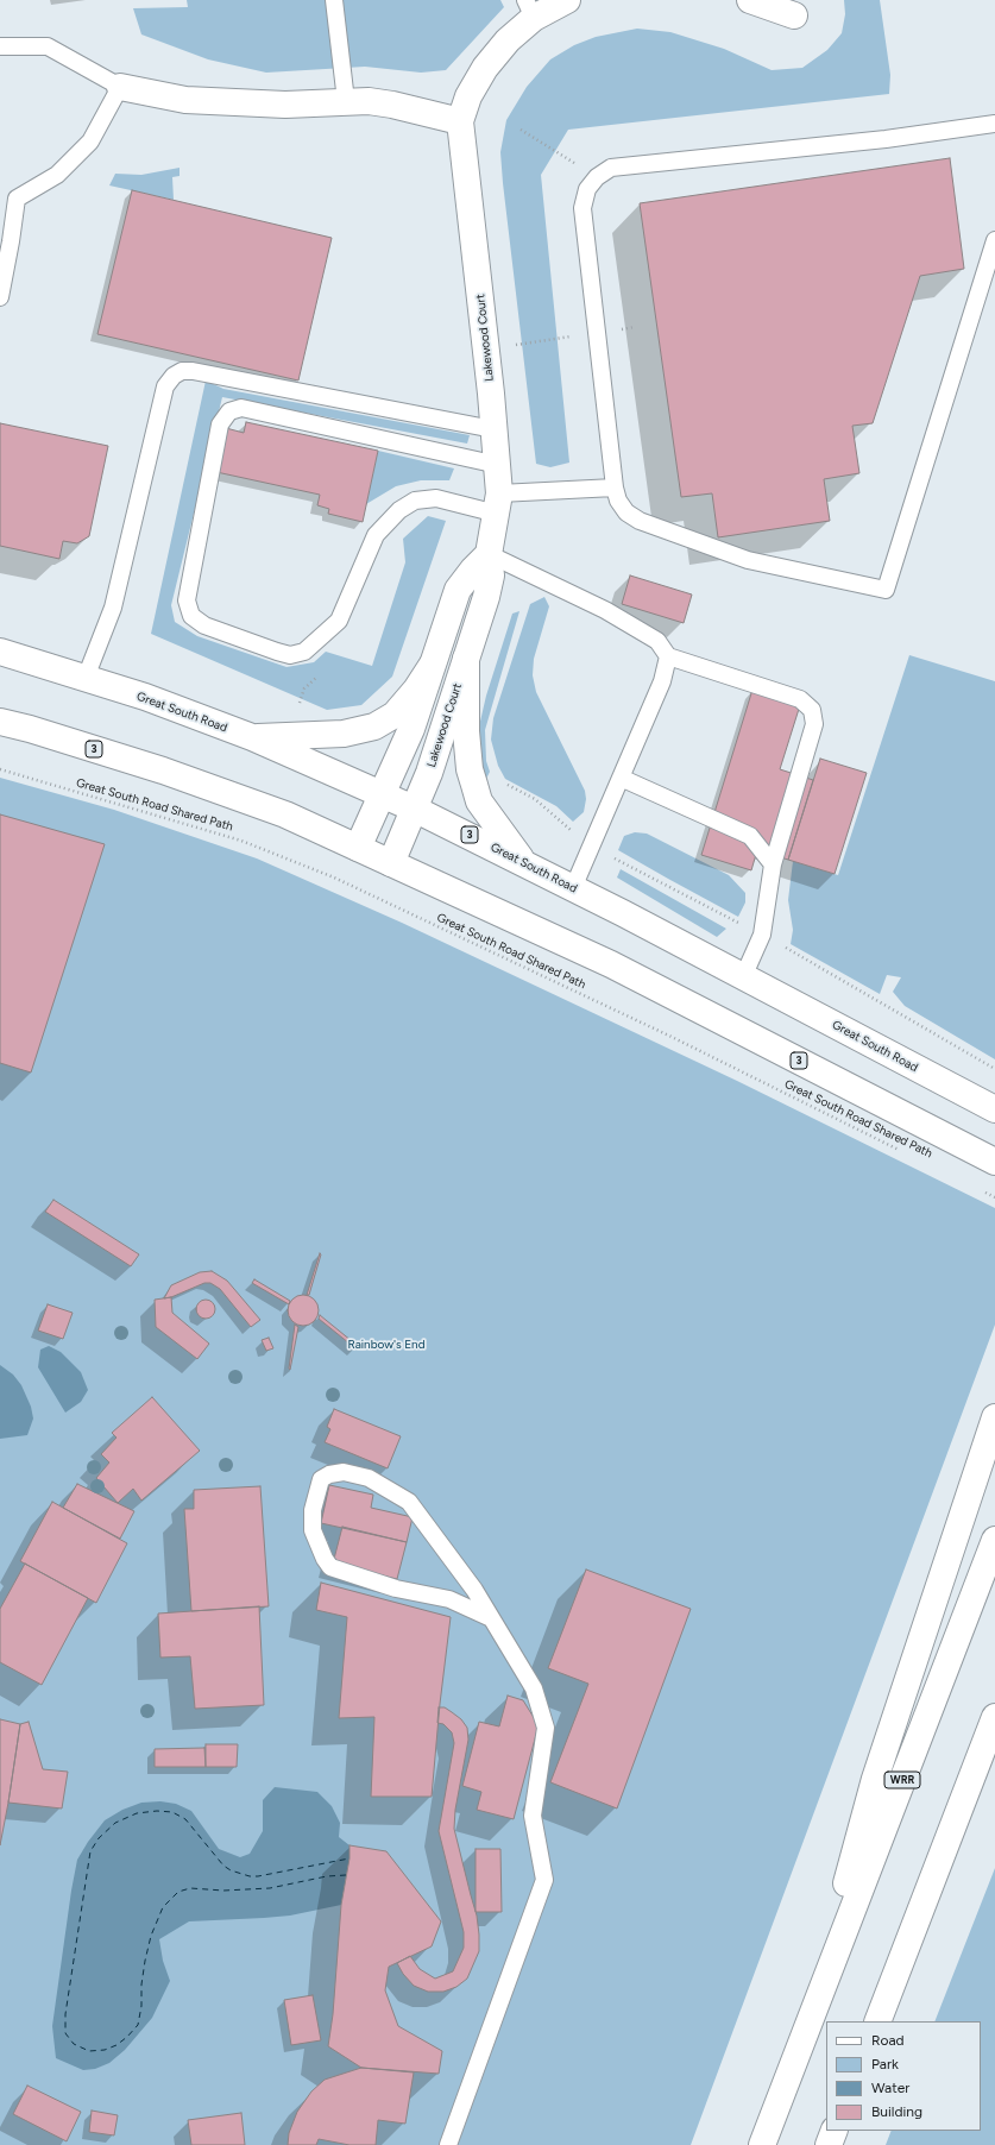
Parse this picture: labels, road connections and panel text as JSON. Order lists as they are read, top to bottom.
{
  "streets": {
    "main road": [
      "Lakewood Court",
      "Great South Road",
      "3",
      "WRR"
    ],
    "path": ["Great South Road Shared Path"]
  },
  "crossings": [
    ["Lakewood Court", "Great South Road"],
    ["Lakewood Court", "3"]
  ],
  "parks": ["Rainbow's End"],
  "legend": [
    "Road",
    "Park",
    "Water",
    "Building"
  ]
}
